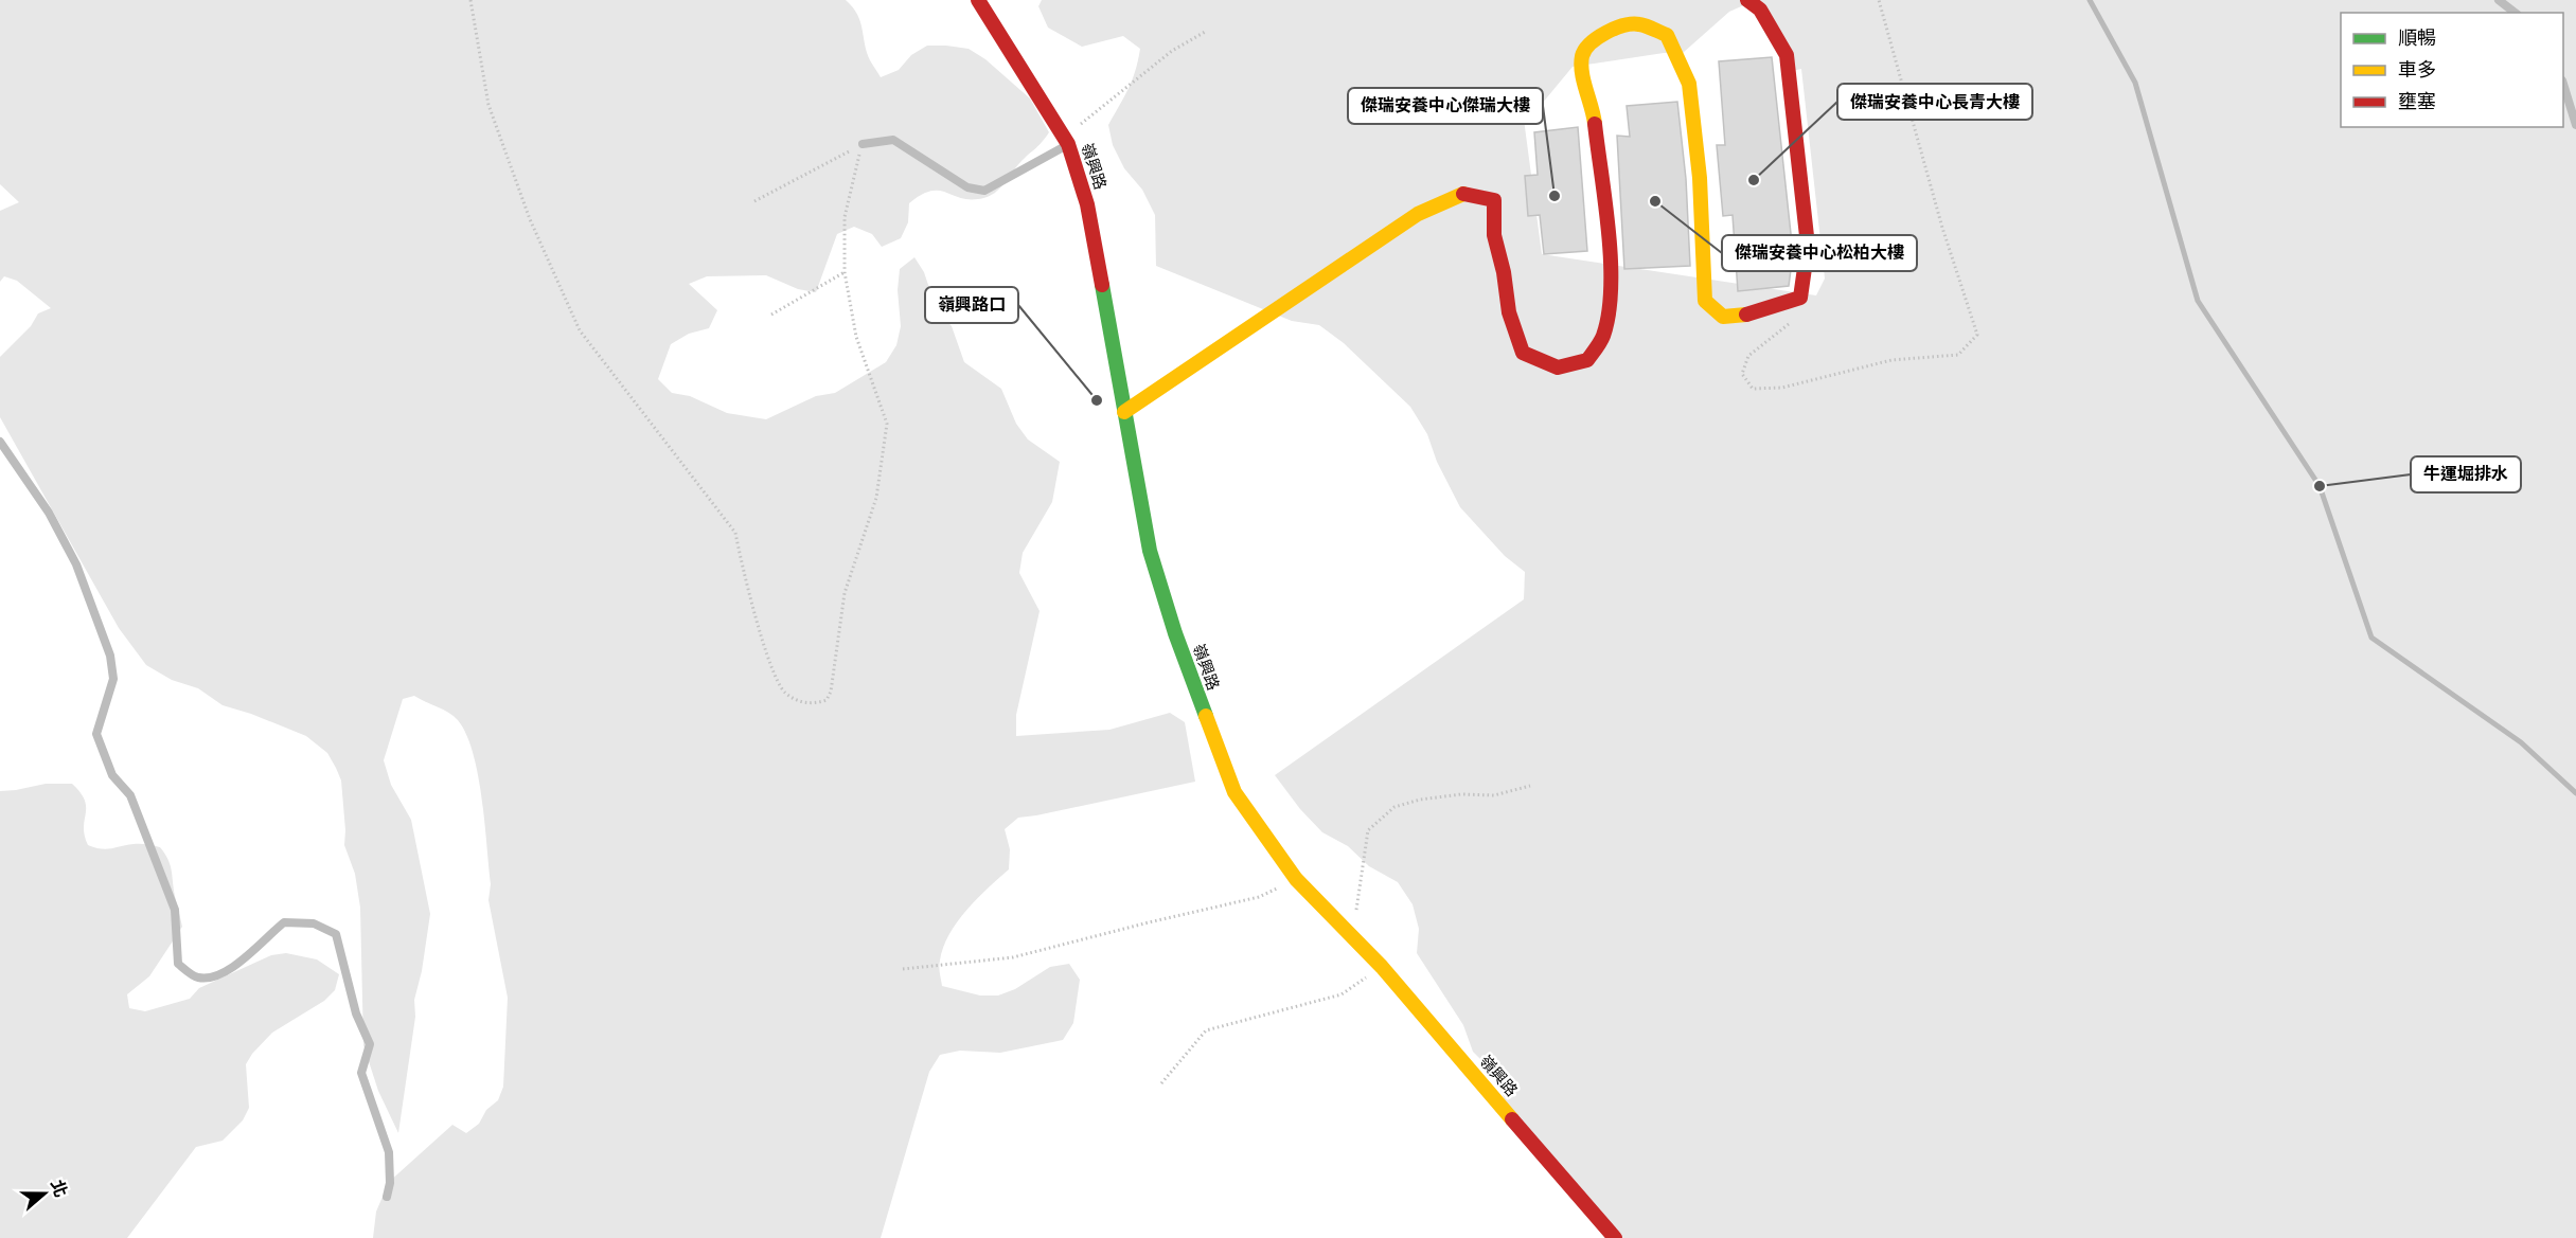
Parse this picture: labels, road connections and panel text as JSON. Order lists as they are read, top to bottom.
{
  "streets": {
    "street": ["嶺興路"]
  },
  "places": [
    "傑瑞安養中心長青大樓",
    "傑瑞安養中心傑瑞大樓",
    "傑瑞安養中心松柏大樓",
    "嶺興路口",
    "牛運堀排水"
  ],
  "legend": ["順暢", "車多", "壅塞"],
  "north": "right"
}
